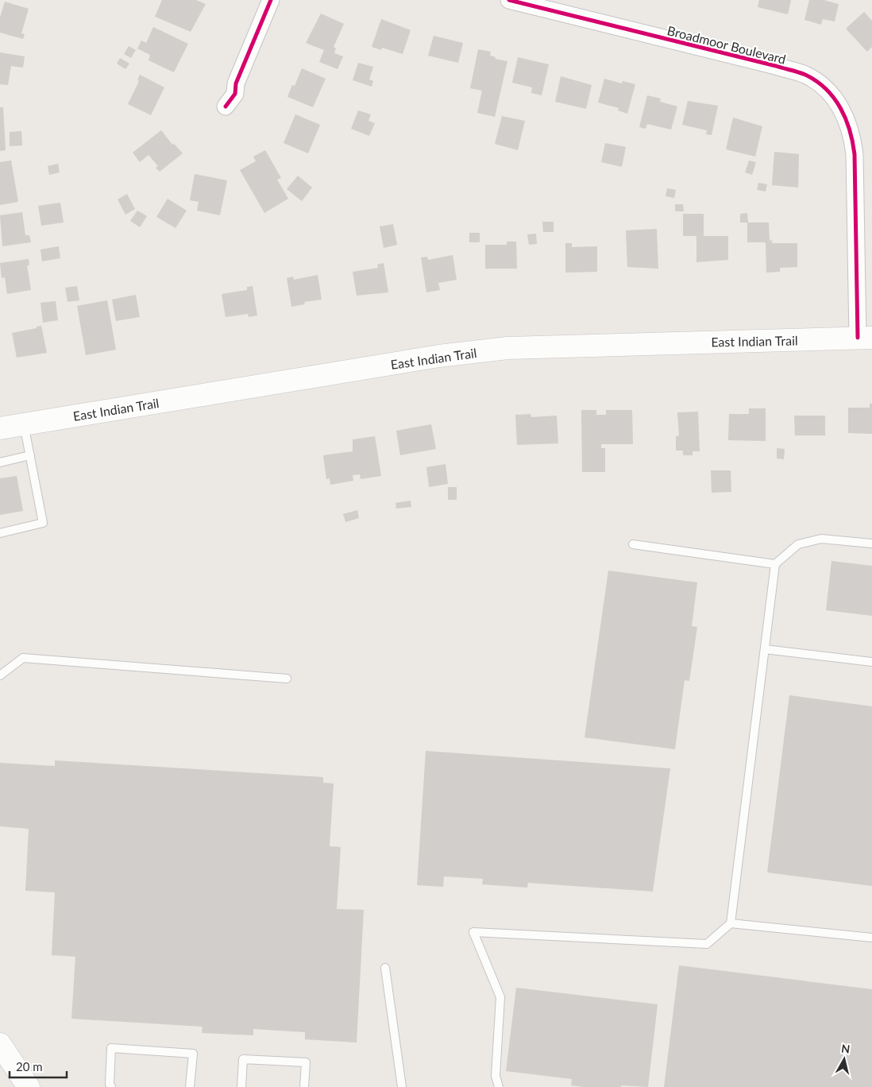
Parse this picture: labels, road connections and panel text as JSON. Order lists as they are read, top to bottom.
{
  "streets": {
    "main road": ["East Indian Trail"],
    "street": ["Broadmoor Boulevard"]
  },
  "crossings": [
    ["Broadmoor Boulevard", "East Indian Trail"]
  ],
  "scale_bar": "20 m",
  "north": "top"
}
